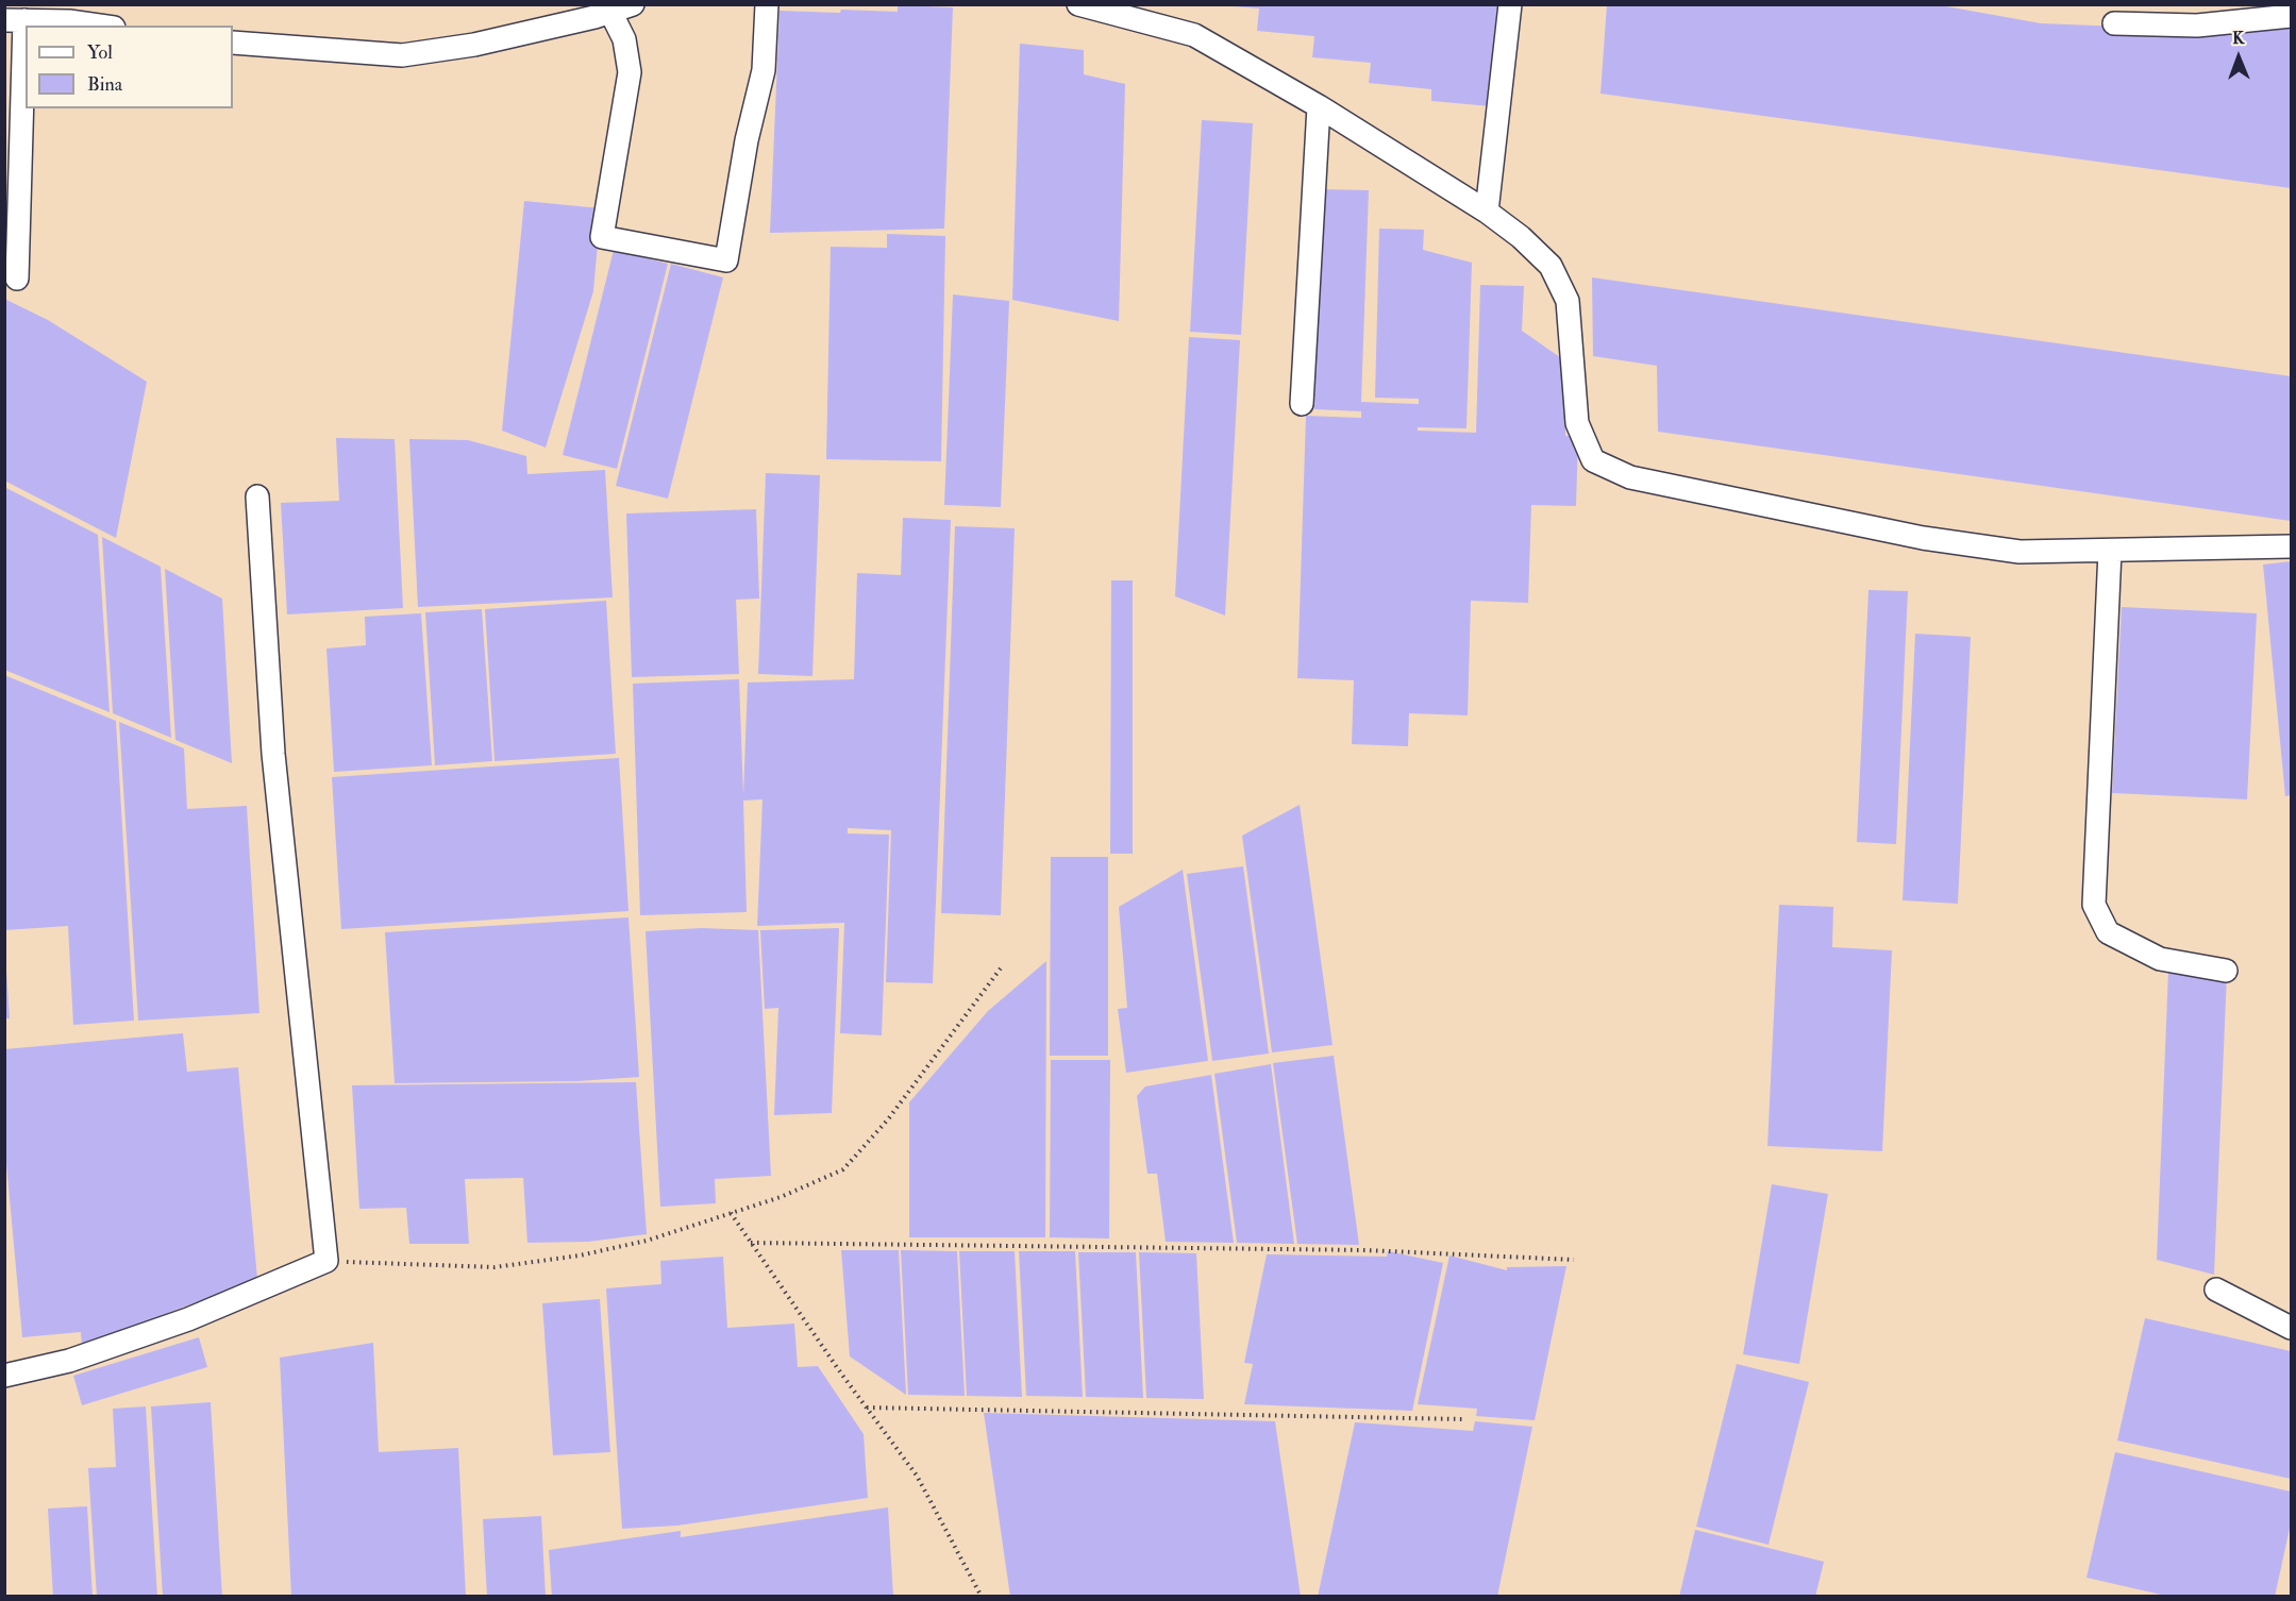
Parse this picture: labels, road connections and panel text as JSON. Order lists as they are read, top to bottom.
{
  "legend": ["Yol", "Bina"],
  "north": "top"
}
